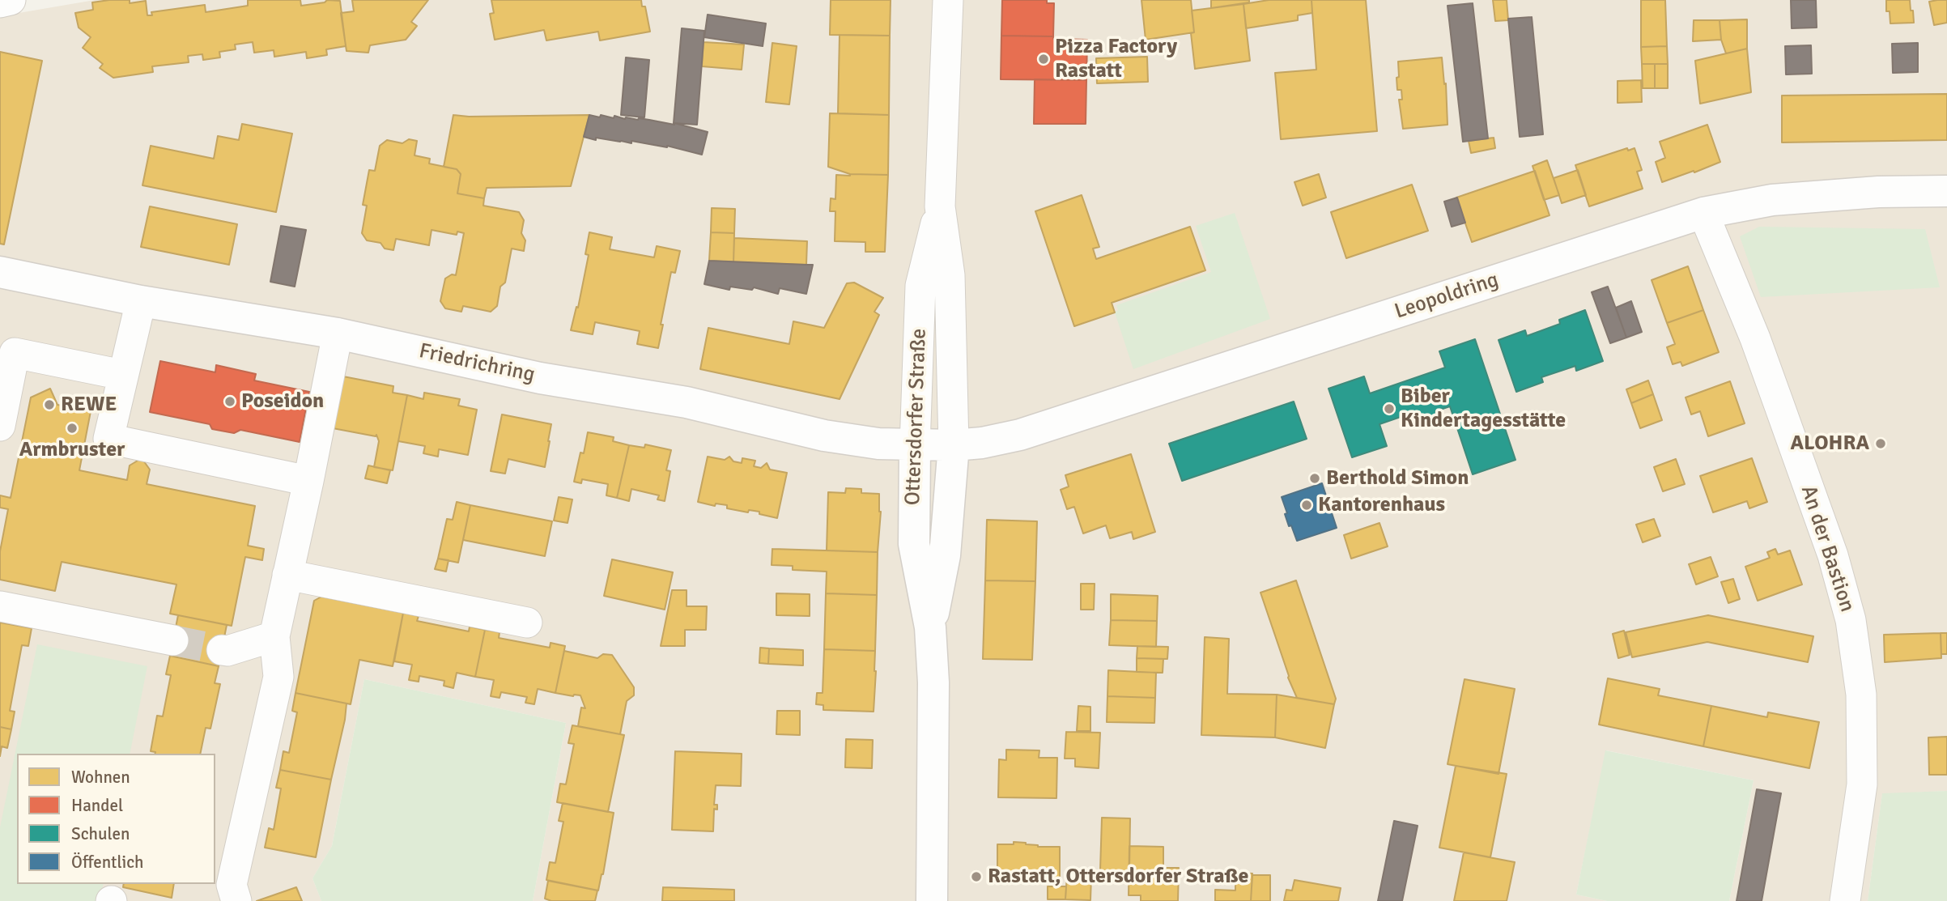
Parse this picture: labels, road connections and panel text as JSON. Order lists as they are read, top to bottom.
{
  "streets": {
    "main road": ["Leopoldring", "Friedrichring", "Ottersdorfer Straße"],
    "street": ["An der Bastion"]
  },
  "crossings": [
    ["Leopoldring", "Friedrichring"],
    ["Leopoldring", "Ottersdorfer Straße"],
    ["Leopoldring", "An der Bastion"],
    ["Friedrichring", "Ottersdorfer Straße"]
  ],
  "places": [
    "Pizza Factory Rastatt",
    "Poseidon",
    "REWE",
    "Biber Kindertagesstätte",
    "Armbruster",
    "ALOHRA",
    "Berthold Simon",
    "Kantorenhaus",
    "Rastatt, Ottersdorfer Straße"
  ],
  "legend": [
    "Wohnen",
    "Handel",
    "Schulen",
    "Öffentlich"
  ]
}
